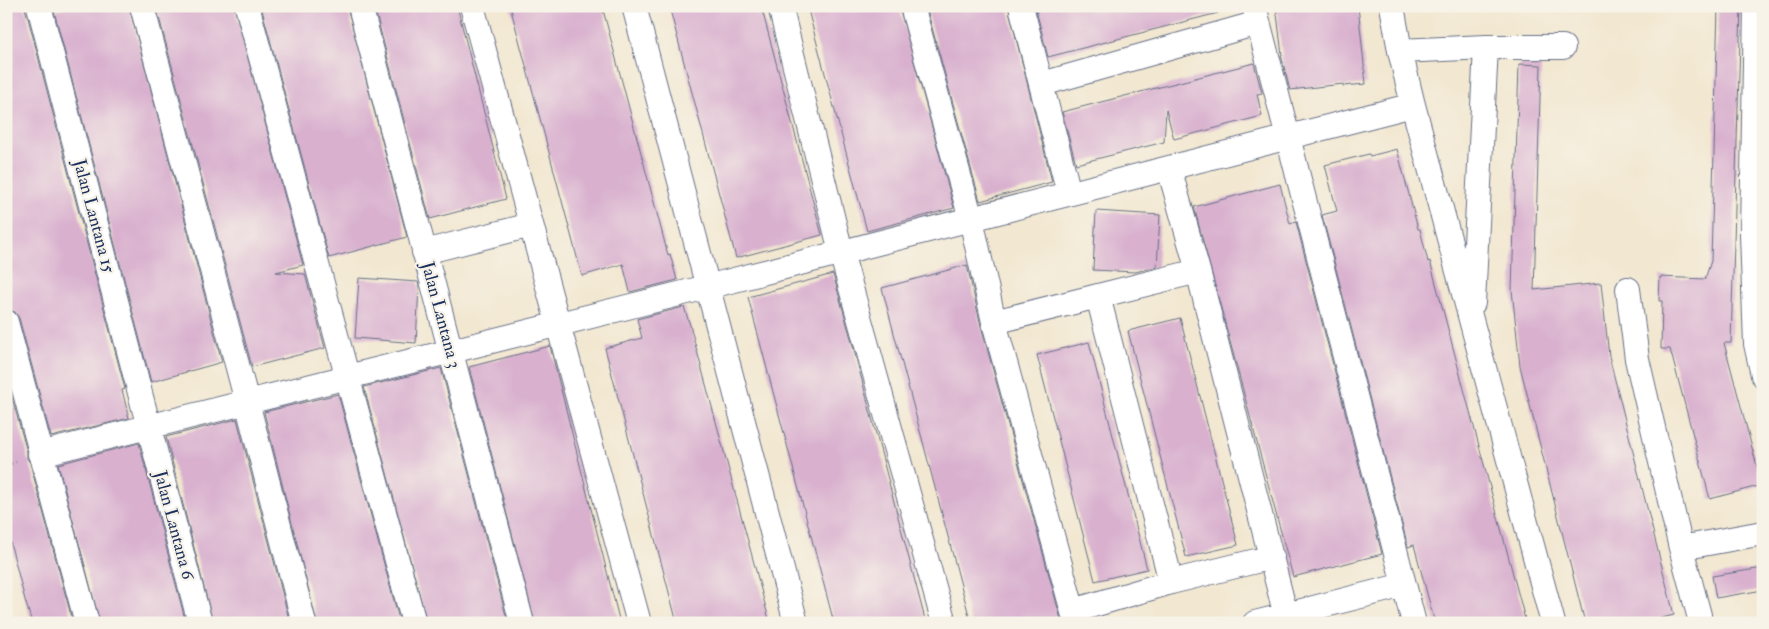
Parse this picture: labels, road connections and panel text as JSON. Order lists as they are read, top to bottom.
{
  "streets": {
    "street": ["Jalan Lantana 15", "Jalan Lantana 3", "Jalan Lantana 6"]
  },
  "crossings": [
    ["Jalan Lantana 15", "Jalan Lantana 6"]
  ]
}
